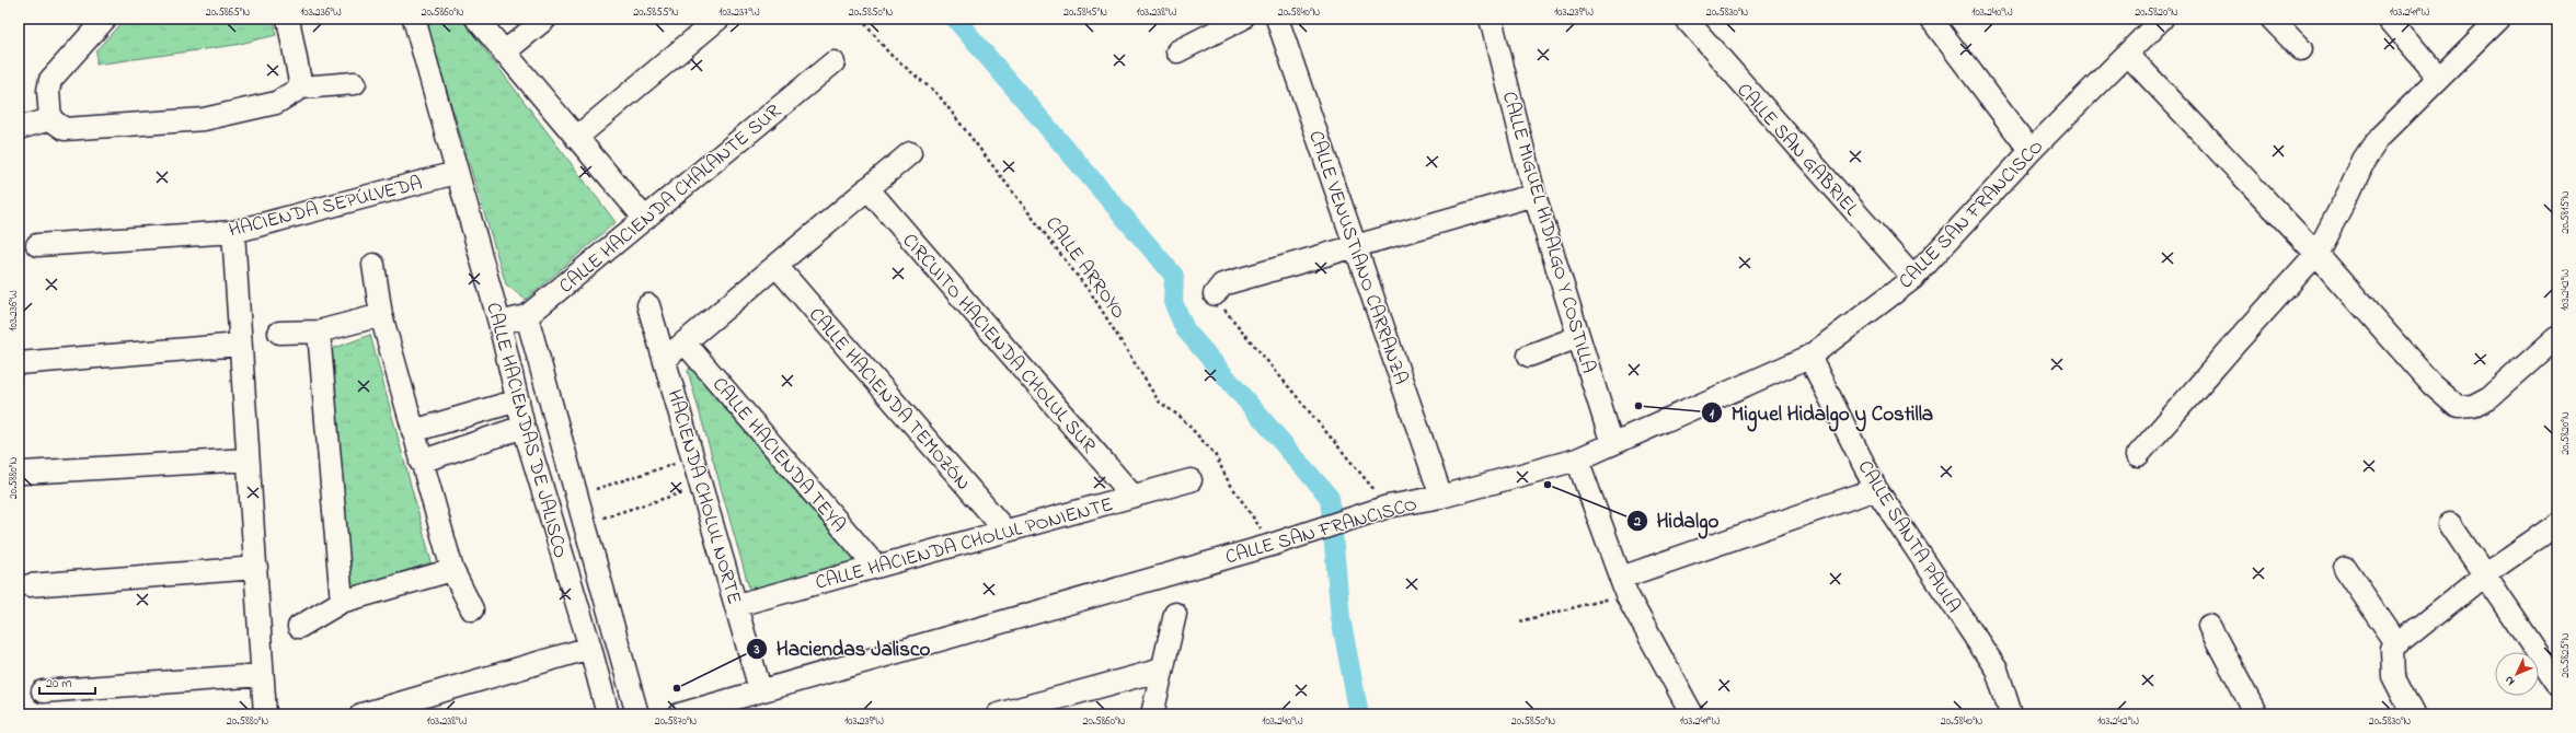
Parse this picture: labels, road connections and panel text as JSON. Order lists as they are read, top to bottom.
{
  "streets": {
    "street": [
      "CALLE SAN GABRIEL",
      "CALLE HACIENDA CHALANTE SUR",
      "HACIENDA SEPÚLVEDA",
      "CALLE SAN FRANCISCO",
      "CALLE MIGUEL HIDALGO Y COSTILLA",
      "CALLE VENUSTIANO CARRANZA",
      "CIRCUITO HACIENDA CHOLUL SUR",
      "CALLE HACIENDA TEMOZÓN",
      "CALLE HACIENDAS DE JALISCO",
      "CALLE HACIENDA TEYA",
      "HACIENDA CHOLUL NORTE",
      "CALLE SANTA PAULA",
      "CALLE HACIENDA CHOLUL PONIENTE"
    ],
    "path": ["CALLE ARROYO"]
  },
  "crossings": [
    ["CALLE SAN GABRIEL", "CALLE SAN FRANCISCO"],
    ["CALLE HACIENDA CHALANTE SUR", "CALLE HACIENDAS DE JALISCO"],
    ["HACIENDA SEPÚLVEDA", "CALLE HACIENDAS DE JALISCO"],
    ["CALLE SAN FRANCISCO", "CALLE MIGUEL HIDALGO Y COSTILLA"],
    ["CALLE SAN FRANCISCO", "CALLE VENUSTIANO CARRANZA"],
    ["CALLE SAN FRANCISCO", "CALLE ARROYO"],
    ["CALLE SAN FRANCISCO", "HACIENDA CHOLUL NORTE"],
    ["CALLE SAN FRANCISCO", "CALLE SANTA PAULA"],
    ["CIRCUITO HACIENDA CHOLUL SUR", "CALLE HACIENDA CHOLUL PONIENTE"],
    ["CALLE HACIENDA TEMOZÓN", "CALLE HACIENDA CHOLUL PONIENTE"],
    ["CALLE HACIENDA TEYA", "CALLE HACIENDA CHOLUL PONIENTE"],
    ["HACIENDA CHOLUL NORTE", "CALLE HACIENDA CHOLUL PONIENTE"]
  ],
  "places": ["Miguel Hidalgo y Costilla", "Hidalgo", "Haciendas Jalisco"],
  "scale_bar": "20 m",
  "north": "bottom left",
  "coordinates": [
    "20.5865°N",
    "103.236°W",
    "20.5860°N",
    "20.5855°N",
    "103.237°W",
    "20.5850°N",
    "20.5845°N",
    "103.238°W",
    "20.5840°N",
    "103.239°W",
    "20.5830°N",
    "103.240°W",
    "20.5820°N",
    "103.241°W",
    "20.5815°N",
    "103.242°W",
    "20.5880°N",
    "20.5825°N",
    "20.5870°N"
  ]
}
